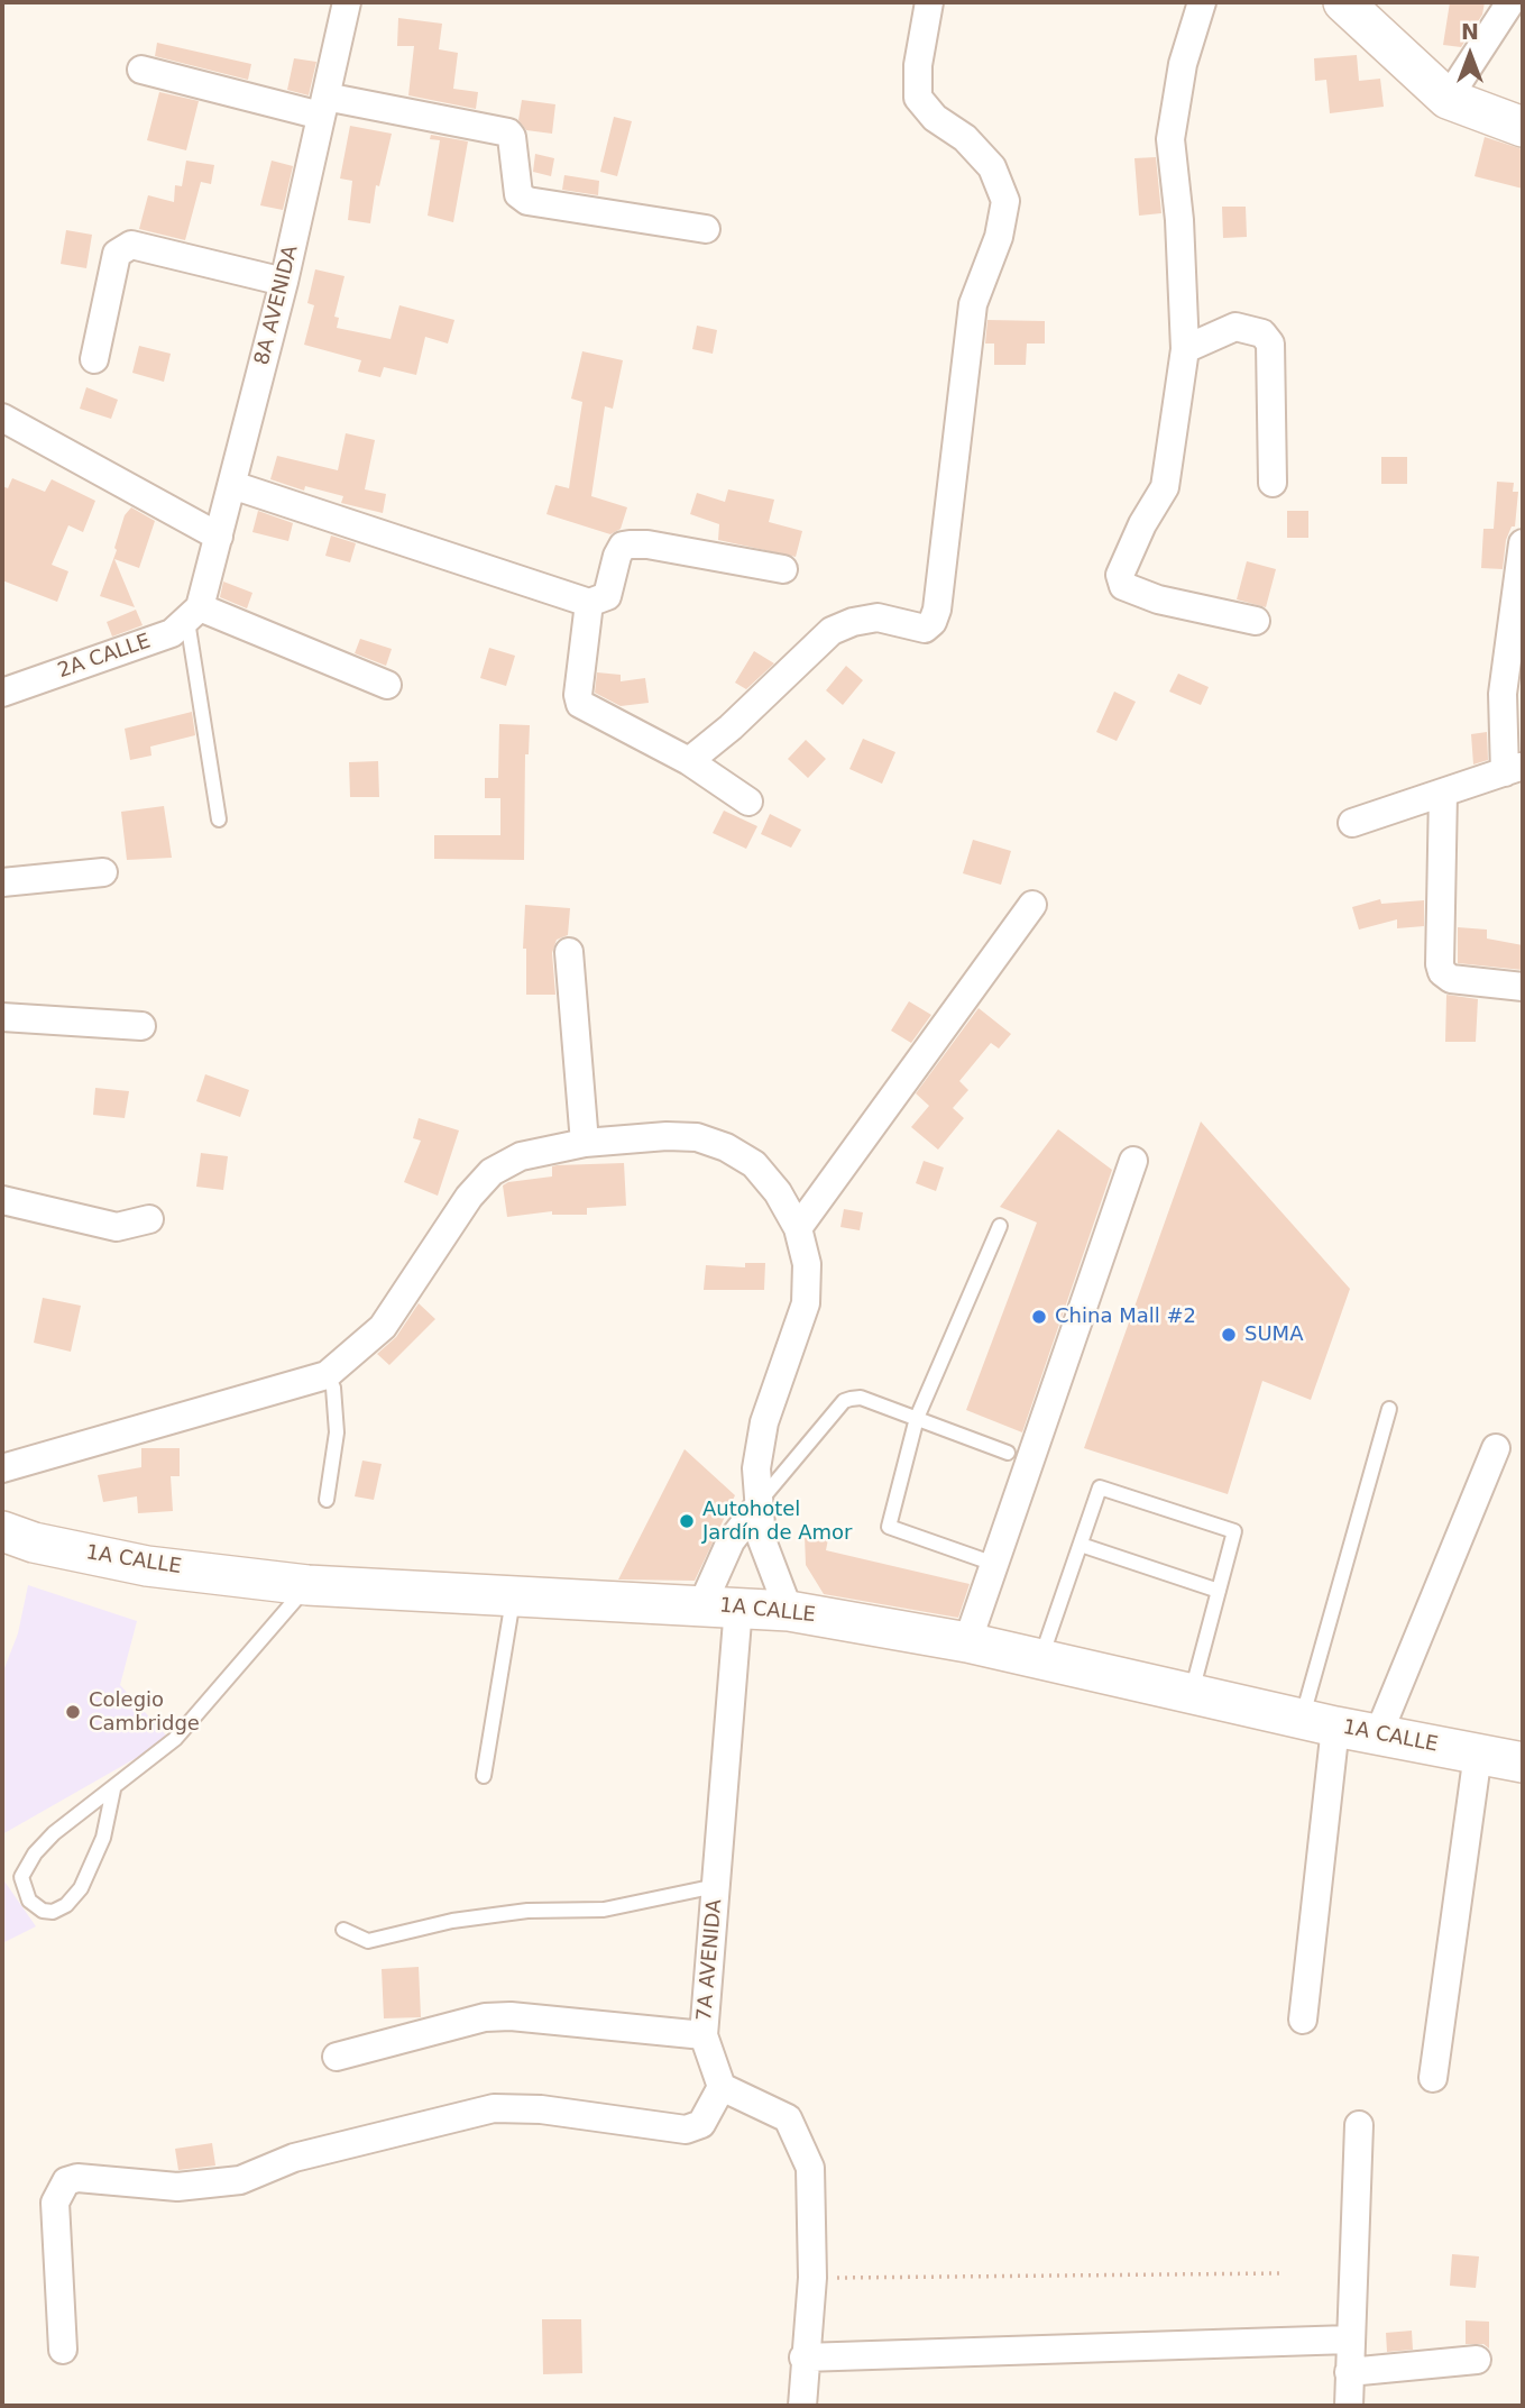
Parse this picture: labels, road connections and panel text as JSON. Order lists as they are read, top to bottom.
{
  "streets": {
    "main road": ["1A CALLE"],
    "street": ["8A AVENIDA", "2A CALLE", "7A AVENIDA"]
  },
  "crossings": [
    ["8A AVENIDA", "2A CALLE"],
    ["1A CALLE", "7A AVENIDA"]
  ],
  "places": [
    "China Mall #2",
    "SUMA",
    "Autohotel Jardín de Amor",
    "Colegio Cambridge"
  ],
  "north": "top"
}
